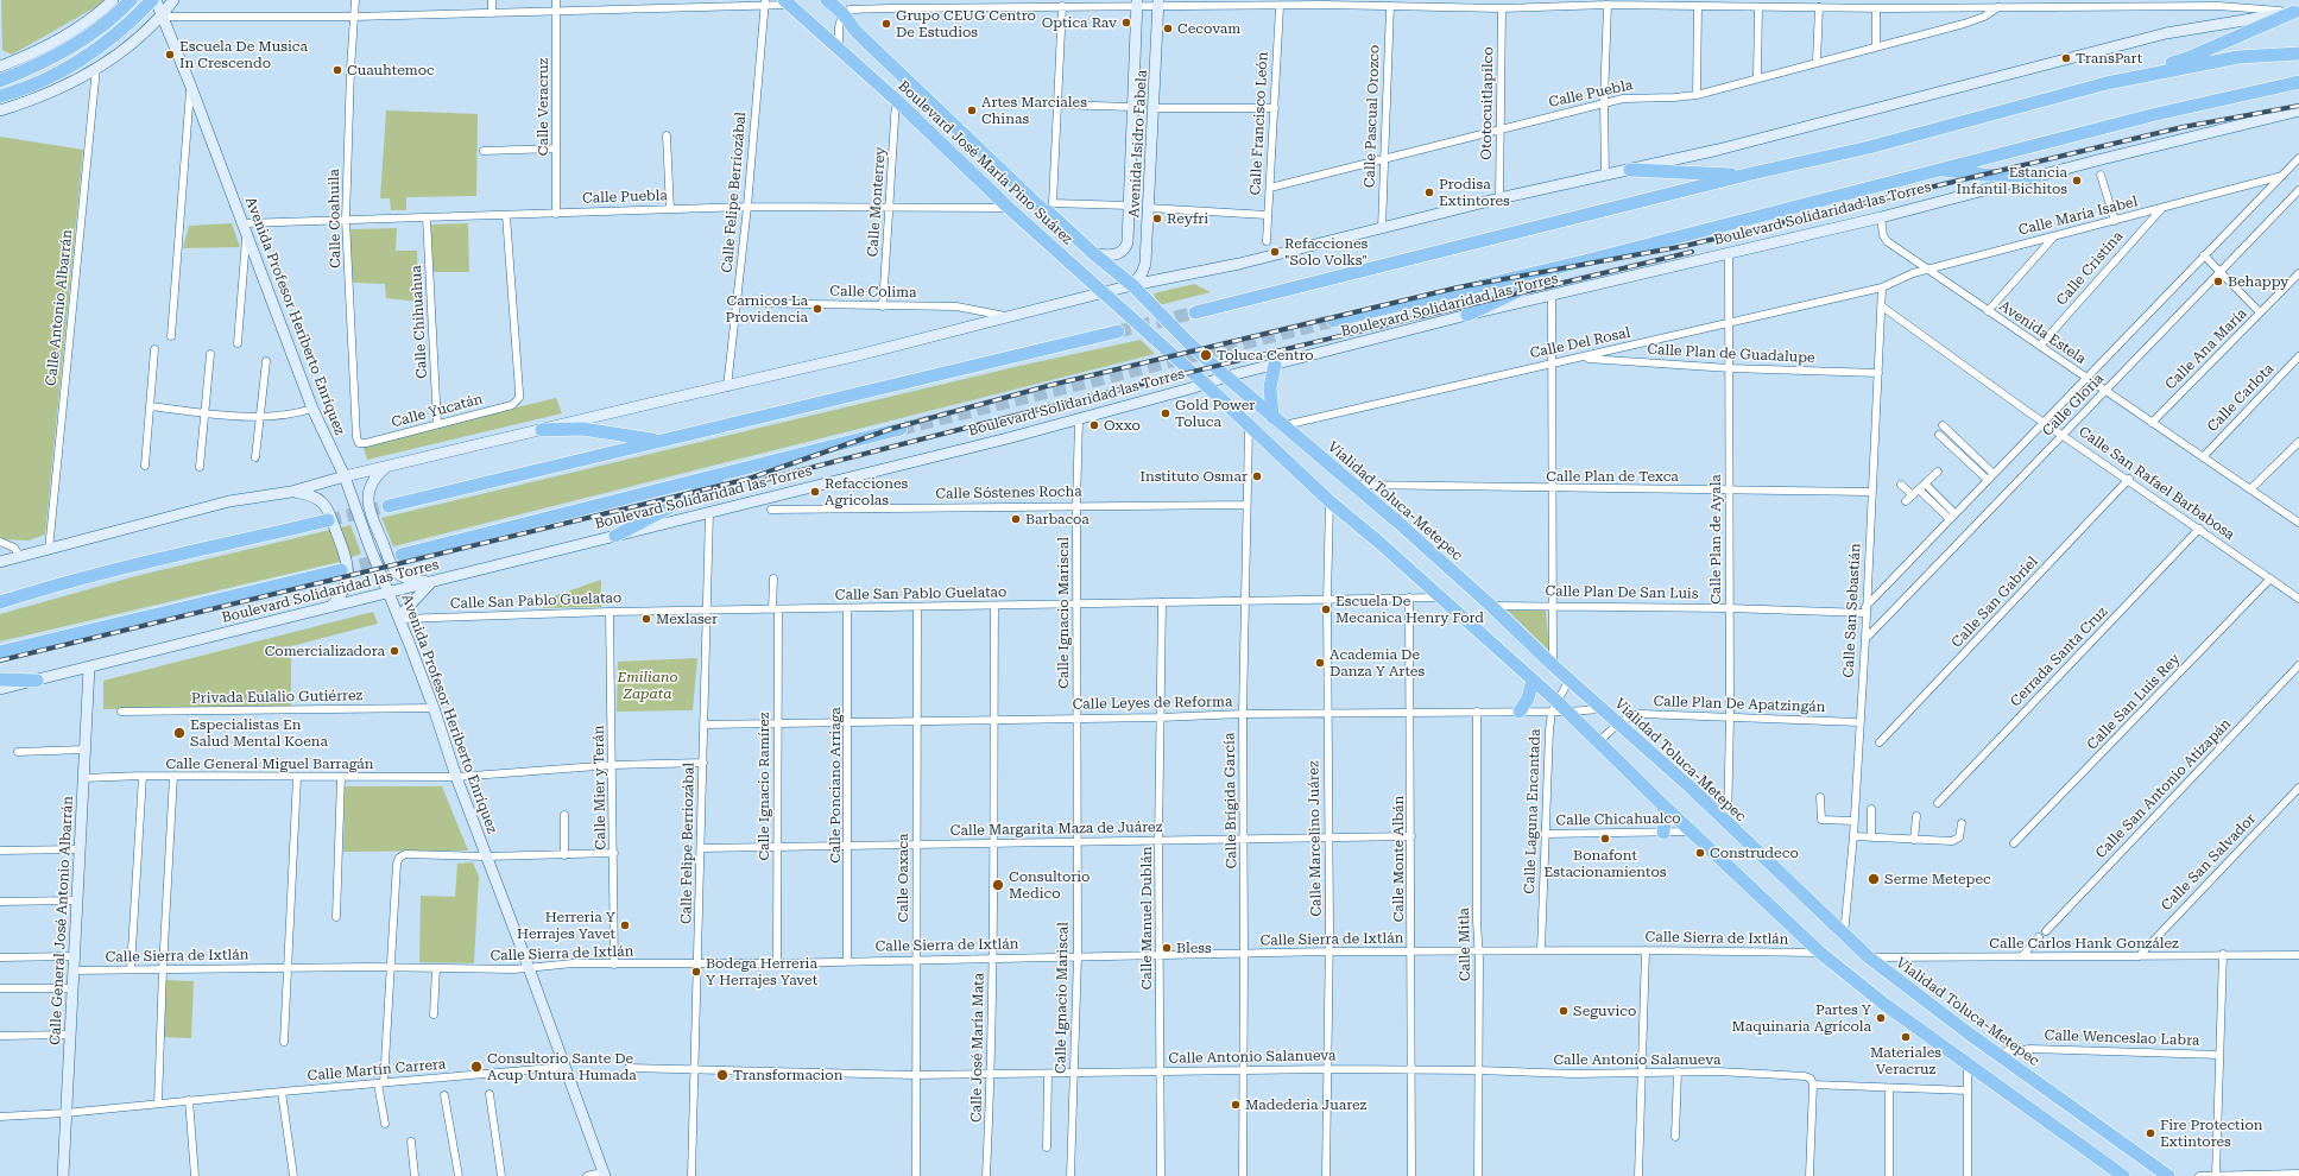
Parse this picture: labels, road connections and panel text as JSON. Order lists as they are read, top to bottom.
{
  "streets": {
    "highway": ["Boulevard José María Pino Suárez", "Boulevard Solidaridad las Torres", "Vialidad Toluca-Metepec"],
    "main road": ["Avenida Isidro Fabela", "Avenida Profesor Heriberto Enríquez", "Calle General José Antonio Albarrán"],
    "street": [
      "Calle Puebla",
      "Ototocuitlapilco",
      "Calle Veracruz",
      "Calle Pascual Orozco",
      "Calle Francisco León",
      "Calle Felipe Berriozábal",
      "Calle Monterrey",
      "Calle María Isabel",
      "Calle Coahuila",
      "Calle Cristina",
      "Calle Colima",
      "Calle Antonio Albarrán",
      "Calle Chihuahua",
      "Avenida Estela",
      "Calle Del Rosal",
      "Calle Ana María",
      "Calle Plan de Guadalupe",
      "Calle Carlota",
      "Calle Gloria",
      "Calle Yucatán",
      "Calle Plan de Texca",
      "Calle San Rafael Barbabosa",
      "Calle Sóstenes Rocha",
      "Calle Plan de Ayala",
      "Calle Plan De San Luis",
      "Calle San Pablo Guelatao",
      "Calle San Gabriel",
      "Calle San Sebastián",
      "Calle Ignacio Mariscal",
      "Cerrada Santa Cruz",
      "Privada Eulalio Gutiérrez",
      "Calle San Luis Rey",
      "Calle Leyes de Reforma",
      "Calle Plan De Apatzingán",
      "Calle General Miguel Barragán",
      "Calle Ponciano Arriaga",
      "Calle Ignacio Ramírez",
      "Calle Mier y Terán",
      "Calle San Antonio Atizapán",
      "Calle Brígida García",
      "Calle Laguna Encantada",
      "Calle Chicahualco",
      "Calle Margarita Maza de Juárez",
      "Calle Marcelino Juárez",
      "Calle Monte Albán",
      "Calle San Salvador",
      "Calle Oaxaca",
      "Calle Manuel Dublán",
      "Calle Sierra de Ixtlán",
      "Calle Carlos Hank González",
      "Calle Mitla",
      "Calle Wenceslao Labra",
      "Calle José María Mata",
      "Calle Antonio Salanueva",
      "Calle Martín Carrera"
    ]
  },
  "crossings": [
    ["Calle Puebla", "Ototocuitlapilco"],
    ["Calle Puebla", "Calle Veracruz"],
    ["Calle Puebla", "Calle Pascual Orozco"],
    ["Calle Puebla", "Calle Francisco León"],
    ["Calle Puebla", "Boulevard José María Pino Suárez"],
    ["Calle Puebla", "Calle Felipe Berriozábal"],
    ["Calle Puebla", "Calle Monterrey"],
    ["Calle Puebla", "Calle Coahuila"],
    ["Calle Puebla", "Avenida Profesor Heriberto Enríquez"],
    ["Calle Puebla", "Calle Chihuahua"],
    ["Calle Puebla", "Calle Yucatán"],
    ["Avenida Isidro Fabela", "Boulevard José María Pino Suárez"],
    ["Boulevard José María Pino Suárez", "Calle Monterrey"],
    ["Boulevard José María Pino Suárez", "Boulevard Solidaridad las Torres"],
    ["Boulevard José María Pino Suárez", "Vialidad Toluca-Metepec"],
    ["Calle Felipe Berriozábal", "Boulevard Solidaridad las Torres"],
    ["Calle Felipe Berriozábal", "Calle Colima"],
    ["Calle Felipe Berriozábal", "Calle San Pablo Guelatao"],
    ["Calle Felipe Berriozábal", "Calle Leyes de Reforma"],
    ["Calle Felipe Berriozábal", "Calle General Miguel Barragán"],
    ["Calle Felipe Berriozábal", "Calle Margarita Maza de Juárez"],
    ["Calle Felipe Berriozábal", "Calle Sierra de Ixtlán"],
    ["Calle Felipe Berriozábal", "Calle Antonio Salanueva"],
    ["Calle Monterrey", "Calle Colima"],
    ["Boulevard Solidaridad las Torres", "Avenida Profesor Heriberto Enríquez"],
    ["Boulevard Solidaridad las Torres", "Avenida Estela"],
    ["Boulevard Solidaridad las Torres", "Vialidad Toluca-Metepec"],
    ["Boulevard Solidaridad las Torres", "Calle Plan de Ayala"],
    ["Boulevard Solidaridad las Torres", "Calle Ignacio Mariscal"],
    ["Boulevard Solidaridad las Torres", "Calle General José Antonio Albarrán"],
    ["Calle María Isabel", "Calle Cristina"],
    ["Calle María Isabel", "Avenida Estela"],
    ["Calle María Isabel", "Calle Del Rosal"],
    ["Calle María Isabel", "Calle Gloria"],
    ["Calle María Isabel", "Calle San Sebastián"],
    ["Calle Coahuila", "Calle Yucatán"],
    ["Calle Cristina", "Avenida Estela"],
    ["Avenida Profesor Heriberto Enríquez", "Calle San Pablo Guelatao"],
    ["Avenida Profesor Heriberto Enríquez", "Privada Eulalio Gutiérrez"],
    ["Avenida Profesor Heriberto Enríquez", "Calle General Miguel Barragán"],
    ["Avenida Profesor Heriberto Enríquez", "Calle Sierra de Ixtlán"],
    ["Avenida Profesor Heriberto Enríquez", "Calle Martín Carrera"],
    ["Calle Chihuahua", "Calle Yucatán"],
    ["Avenida Estela", "Calle Ana María"],
    ["Avenida Estela", "Calle Carlota"],
    ["Avenida Estela", "Calle Gloria"],
    ["Calle Del Rosal", "Calle Plan de Guadalupe"],
    ["Calle Del Rosal", "Vialidad Toluca-Metepec"],
    ["Calle Del Rosal", "Calle Plan de Ayala"],
    ["Calle Del Rosal", "Calle San Sebastián"],
    ["Calle Plan de Guadalupe", "Calle Plan de Ayala"],
    ["Calle Plan de Guadalupe", "Calle San Sebastián"],
    ["Calle Gloria", "Calle San Rafael Barbabosa"],
    ["Calle Gloria", "Calle Plan De San Luis"],
    ["Calle Gloria", "Calle San Sebastián"],
    ["Calle Plan de Texca", "Vialidad Toluca-Metepec"],
    ["Calle Plan de Texca", "Calle Plan de Ayala"],
    ["Calle Plan de Texca", "Calle San Sebastián"],
    ["Calle San Rafael Barbabosa", "Calle San Gabriel"],
    ["Calle San Rafael Barbabosa", "Calle San Sebastián"],
    ["Calle San Rafael Barbabosa", "Cerrada Santa Cruz"],
    ["Calle San Rafael Barbabosa", "Calle San Luis Rey"],
    ["Calle Sóstenes Rocha", "Calle Ignacio Mariscal"],
    ["Calle Sóstenes Rocha", "Calle Brígida García"],
    ["Vialidad Toluca-Metepec", "Calle Plan de Ayala"],
    ["Vialidad Toluca-Metepec", "Calle Plan De San Luis"],
    ["Vialidad Toluca-Metepec", "Calle San Sebastián"],
    ["Vialidad Toluca-Metepec", "Calle Plan De Apatzingán"],
    ["Vialidad Toluca-Metepec", "Calle Laguna Encantada"],
    ["Vialidad Toluca-Metepec", "Calle Carlos Hank González"],
    ["Vialidad Toluca-Metepec", "Calle Wenceslao Labra"],
    ["Calle Plan de Ayala", "Calle Plan De San Luis"],
    ["Calle Plan de Ayala", "Calle Plan De Apatzingán"],
    ["Calle Plan De San Luis", "Calle San Sebastián"],
    ["Calle San Pablo Guelatao", "Calle Ignacio Mariscal"],
    ["Calle San Pablo Guelatao", "Calle Ponciano Arriaga"],
    ["Calle San Pablo Guelatao", "Calle Ignacio Ramírez"],
    ["Calle San Pablo Guelatao", "Calle Mier y Terán"],
    ["Calle San Pablo Guelatao", "Calle Brígida García"],
    ["Calle San Pablo Guelatao", "Calle Marcelino Juárez"],
    ["Calle San Pablo Guelatao", "Calle Monte Albán"],
    ["Calle San Pablo Guelatao", "Calle Oaxaca"],
    ["Calle San Pablo Guelatao", "Calle Manuel Dublán"],
    ["Calle San Pablo Guelatao", "Calle José María Mata"],
    ["Calle San Sebastián", "Calle Plan De Apatzingán"],
    ["Calle Ignacio Mariscal", "Calle Leyes de Reforma"],
    ["Calle Ignacio Mariscal", "Calle Margarita Maza de Juárez"],
    ["Calle Ignacio Mariscal", "Calle Sierra de Ixtlán"],
    ["Calle Ignacio Mariscal", "Calle Antonio Salanueva"],
    ["Calle Leyes de Reforma", "Calle Ponciano Arriaga"],
    ["Calle Leyes de Reforma", "Calle Ignacio Ramírez"],
    ["Calle Leyes de Reforma", "Calle Brígida García"],
    ["Calle Leyes de Reforma", "Calle Laguna Encantada"],
    ["Calle Leyes de Reforma", "Calle Marcelino Juárez"],
    ["Calle Leyes de Reforma", "Calle Monte Albán"],
    ["Calle Leyes de Reforma", "Calle Oaxaca"],
    ["Calle Leyes de Reforma", "Calle Manuel Dublán"],
    ["Calle Leyes de Reforma", "Calle Mitla"],
    ["Calle Leyes de Reforma", "Calle José María Mata"],
    ["Calle General Miguel Barragán", "Calle Mier y Terán"],
    ["Calle General Miguel Barragán", "Calle General José Antonio Albarrán"],
    ["Calle Ponciano Arriaga", "Calle Margarita Maza de Juárez"],
    ["Calle Ponciano Arriaga", "Calle Sierra de Ixtlán"],
    ["Calle Ignacio Ramírez", "Calle Margarita Maza de Juárez"],
    ["Calle Ignacio Ramírez", "Calle Sierra de Ixtlán"],
    ["Calle Mier y Terán", "Calle Sierra de Ixtlán"],
    ["Calle Brígida García", "Calle Margarita Maza de Juárez"],
    ["Calle Brígida García", "Calle Sierra de Ixtlán"],
    ["Calle Brígida García", "Calle Antonio Salanueva"],
    ["Calle Laguna Encantada", "Calle Chicahualco"],
    ["Calle Laguna Encantada", "Calle Sierra de Ixtlán"],
    ["Calle Margarita Maza de Juárez", "Calle Marcelino Juárez"],
    ["Calle Margarita Maza de Juárez", "Calle Monte Albán"],
    ["Calle Margarita Maza de Juárez", "Calle Oaxaca"],
    ["Calle Margarita Maza de Juárez", "Calle Manuel Dublán"],
    ["Calle Margarita Maza de Juárez", "Calle José María Mata"],
    ["Calle Marcelino Juárez", "Calle Sierra de Ixtlán"],
    ["Calle Marcelino Juárez", "Calle Antonio Salanueva"],
    ["Calle Monte Albán", "Calle Sierra de Ixtlán"],
    ["Calle Monte Albán", "Calle Antonio Salanueva"],
    ["Calle San Salvador", "Calle Carlos Hank González"],
    ["Calle Oaxaca", "Calle Sierra de Ixtlán"],
    ["Calle Oaxaca", "Calle Antonio Salanueva"],
    ["Calle Manuel Dublán", "Calle Sierra de Ixtlán"],
    ["Calle Manuel Dublán", "Calle Antonio Salanueva"],
    ["Calle General José Antonio Albarrán", "Calle Sierra de Ixtlán"],
    ["Calle General José Antonio Albarrán", "Calle Martín Carrera"],
    ["Calle Sierra de Ixtlán", "Calle Mitla"],
    ["Calle Sierra de Ixtlán", "Calle José María Mata"],
    ["Calle Mitla", "Calle Antonio Salanueva"],
    ["Calle José María Mata", "Calle Antonio Salanueva"]
  ],
  "parks": ["Emiliano Zapata"],
  "places": [
    "Optica Rav",
    "Grupo CEUG Centro De Estudios",
    "Cecovam",
    "Escuela De Musica In Crescendo",
    "TransPart",
    "Cuauhtemoc",
    "Artes Marciales Chinas",
    "Estancia Infantil Bichitos",
    "Prodisa Extintores",
    "Reyfri",
    "Refacciones \"Solo Volks\"",
    "Behappy",
    "Carnicos La Providencia",
    "Toluca Centro",
    "Gold Power Toluca",
    "Oxxo",
    "Instituto Osmar",
    "Refacciones Agricolas",
    "Barbacoa",
    "Escuela De Mecanica Henry Ford",
    "Mexlaser",
    "Comercializadora",
    "Academia De Danza Y Artes",
    "Especialistas En Salud Mental Koena",
    "Bonafont Estacionamientos",
    "Construdeco",
    "Serme Metepec",
    "Consultorio Medico",
    "Herreria Y Herrajes Yavet",
    "Bless",
    "Bodega Herreria Y Herrajes Yavet",
    "Seguvico",
    "Partes Y Maquinaria Agrícola",
    "Materiales Veracruz",
    "Consultorio Sante De Acup Untura Humada",
    "Transformacion",
    "Madederia Juarez",
    "Fire Protection Extintores"
  ]
}
